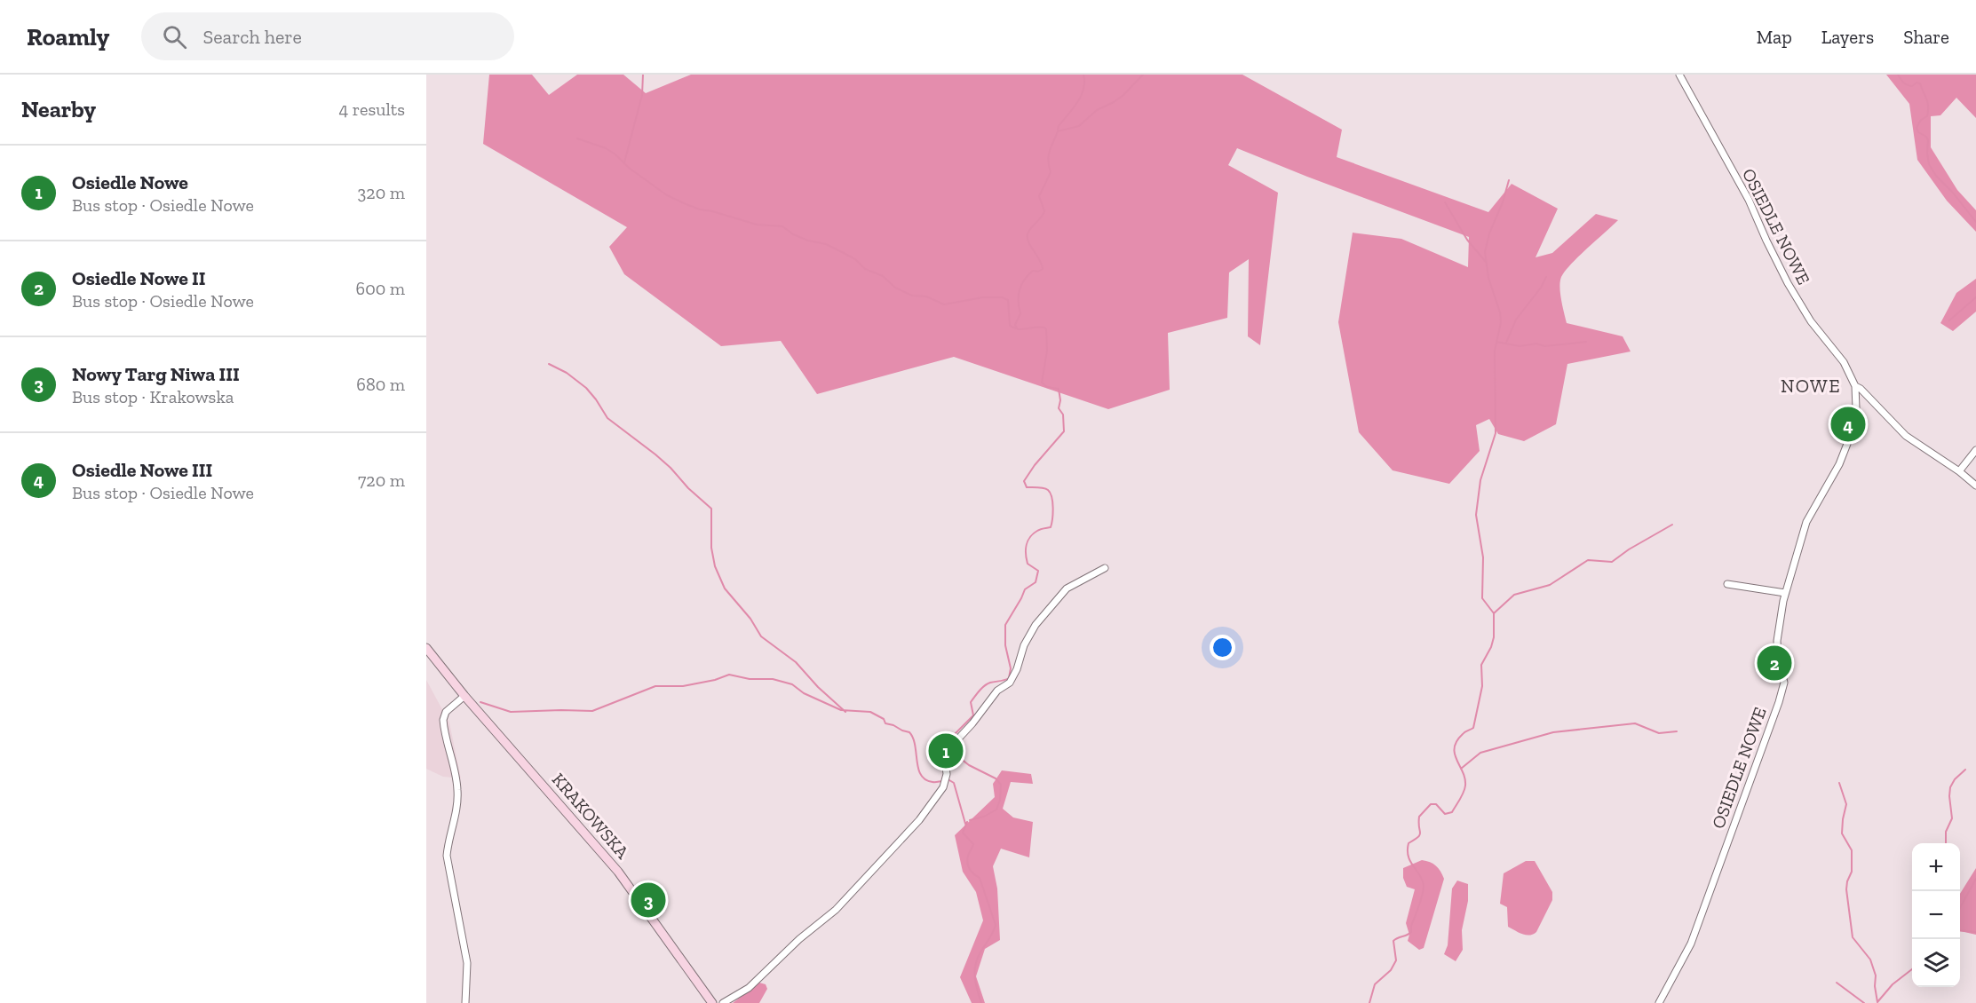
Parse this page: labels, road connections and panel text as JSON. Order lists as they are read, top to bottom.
{
  "streets": {
    "main road": ["KRAKOWSKA"],
    "street": ["OSIEDLE NOWE"]
  },
  "districts": ["NOWE"],
  "page": {
    "header": "Roamly",
    "search": "Search here",
    "nav": ["Map", "Layers", "Share"],
    "heading": ["Nearby", "4 results"],
    "list": [
      {
        "mark": "1",
        "name": "Osiedle Nowe",
        "note": "Bus stop · Osiedle Nowe",
        "value": "320 m"
      },
      {
        "mark": "2",
        "name": "Osiedle Nowe II",
        "note": "Bus stop · Osiedle Nowe",
        "value": "600 m"
      },
      {
        "mark": "3",
        "name": "Nowy Targ Niwa III",
        "note": "Bus stop · Krakowska",
        "value": "680 m"
      },
      {
        "mark": "4",
        "name": "Osiedle Nowe III",
        "note": "Bus stop · Osiedle Nowe",
        "value": "720 m"
      }
    ],
    "pins": [
      "4",
      "2",
      "1",
      "3"
    ],
    "map_buttons": ["+", "−"]
  }
}
